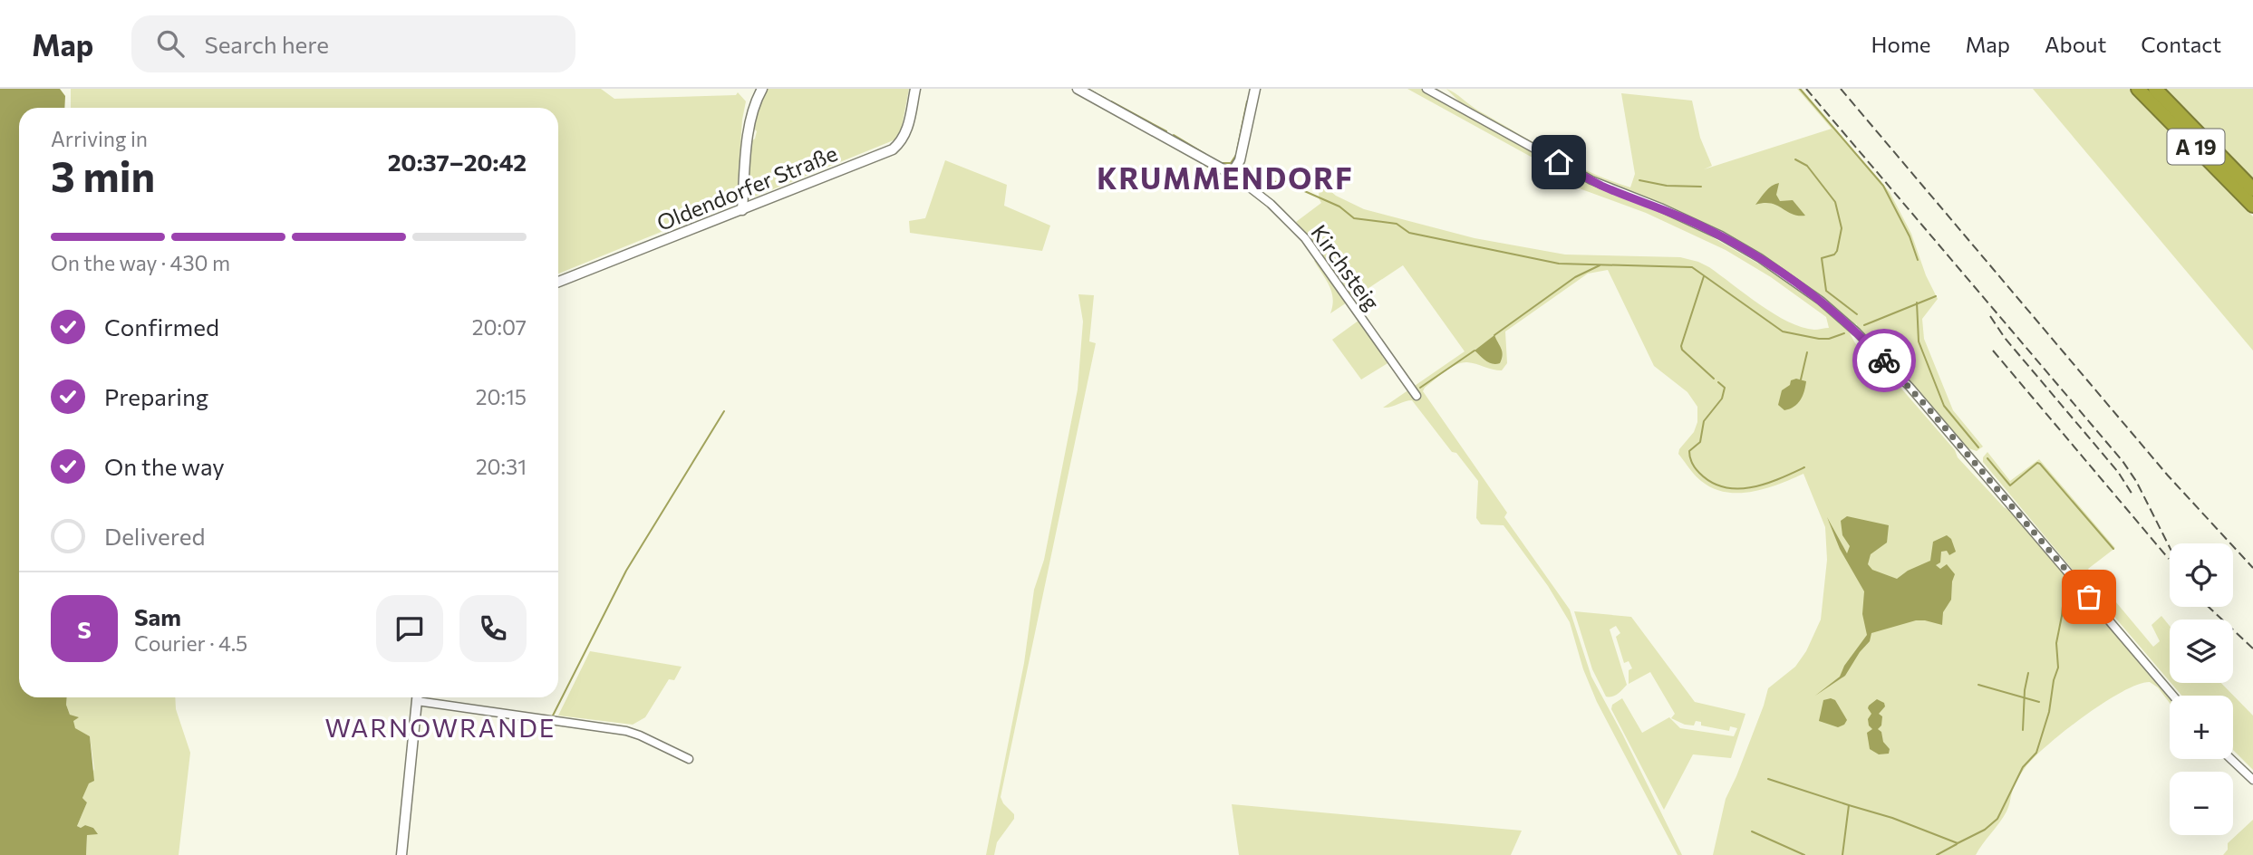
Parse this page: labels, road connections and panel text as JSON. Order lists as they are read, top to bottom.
{
  "streets": {
    "highway": ["A 19"],
    "street": ["Oldendorfer Straße", "Kirchsteig"]
  },
  "districts": ["KRUMMENDORF", "WARNOWRANDE"],
  "page": {
    "header": "Map",
    "search": "Search here",
    "nav": [
      "Home",
      "Map",
      "About",
      "Contact"
    ],
    "heading": ["3 min", "Arriving in", "20:37–20:42"],
    "panel": ["Sam", "Courier · 4.5"],
    "bar": "On the way · 430 m",
    "list": [
      ["Confirmed", "20:07"],
      ["Preparing", "20:15"],
      ["On the way", "20:31"],
      "Delivered"
    ],
    "map_buttons": ["+", "−"],
    "round": "S"
  }
}
